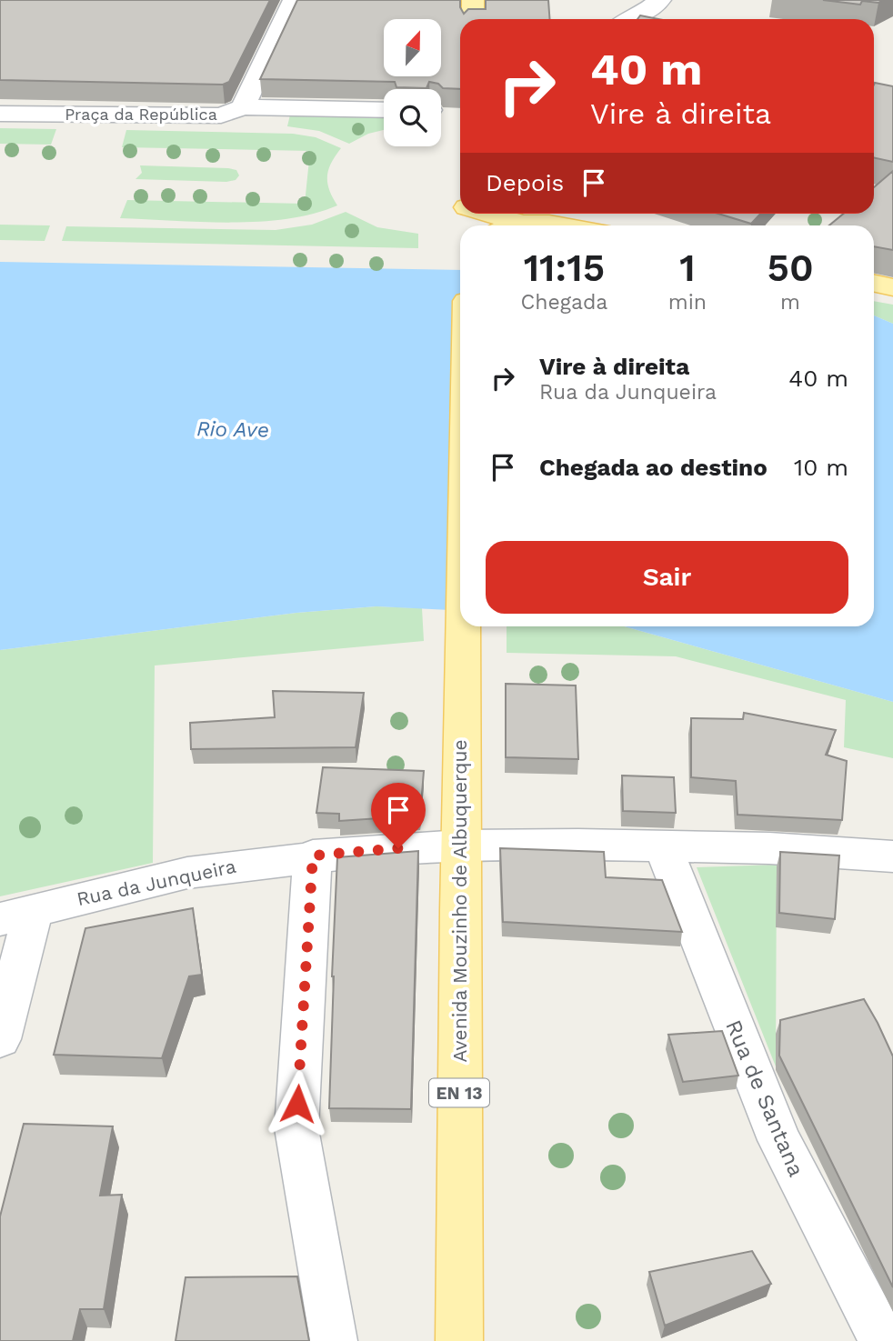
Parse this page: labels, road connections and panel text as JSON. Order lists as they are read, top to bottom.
{
  "streets": {
    "main road": ["Avenida Mouzinho de Albuquerque", "EN 13"],
    "street": ["Praça da República", "Rua da Junqueira", "Rua de Santana"]
  },
  "crossings": [
    ["Rua da Junqueira", "Avenida Mouzinho de Albuquerque"],
    ["Rua da Junqueira", "Rua de Santana"]
  ],
  "water": ["Rio Ave"],
  "north": "top",
  "page": {
    "turn": ["40 m", "Vire à direita"],
    "then": "Depois",
    "eta": [
      "11:15",
      "Chegada",
      "1",
      "min",
      "50",
      "m"
    ],
    "list": [
      {
        "name": "Vire à direita",
        "note": "Rua da Junqueira",
        "value": "40 m"
      },
      {
        "name": "Chegada ao destino",
        "value": "10 m"
      }
    ],
    "buttons": "Sair"
  }
}
